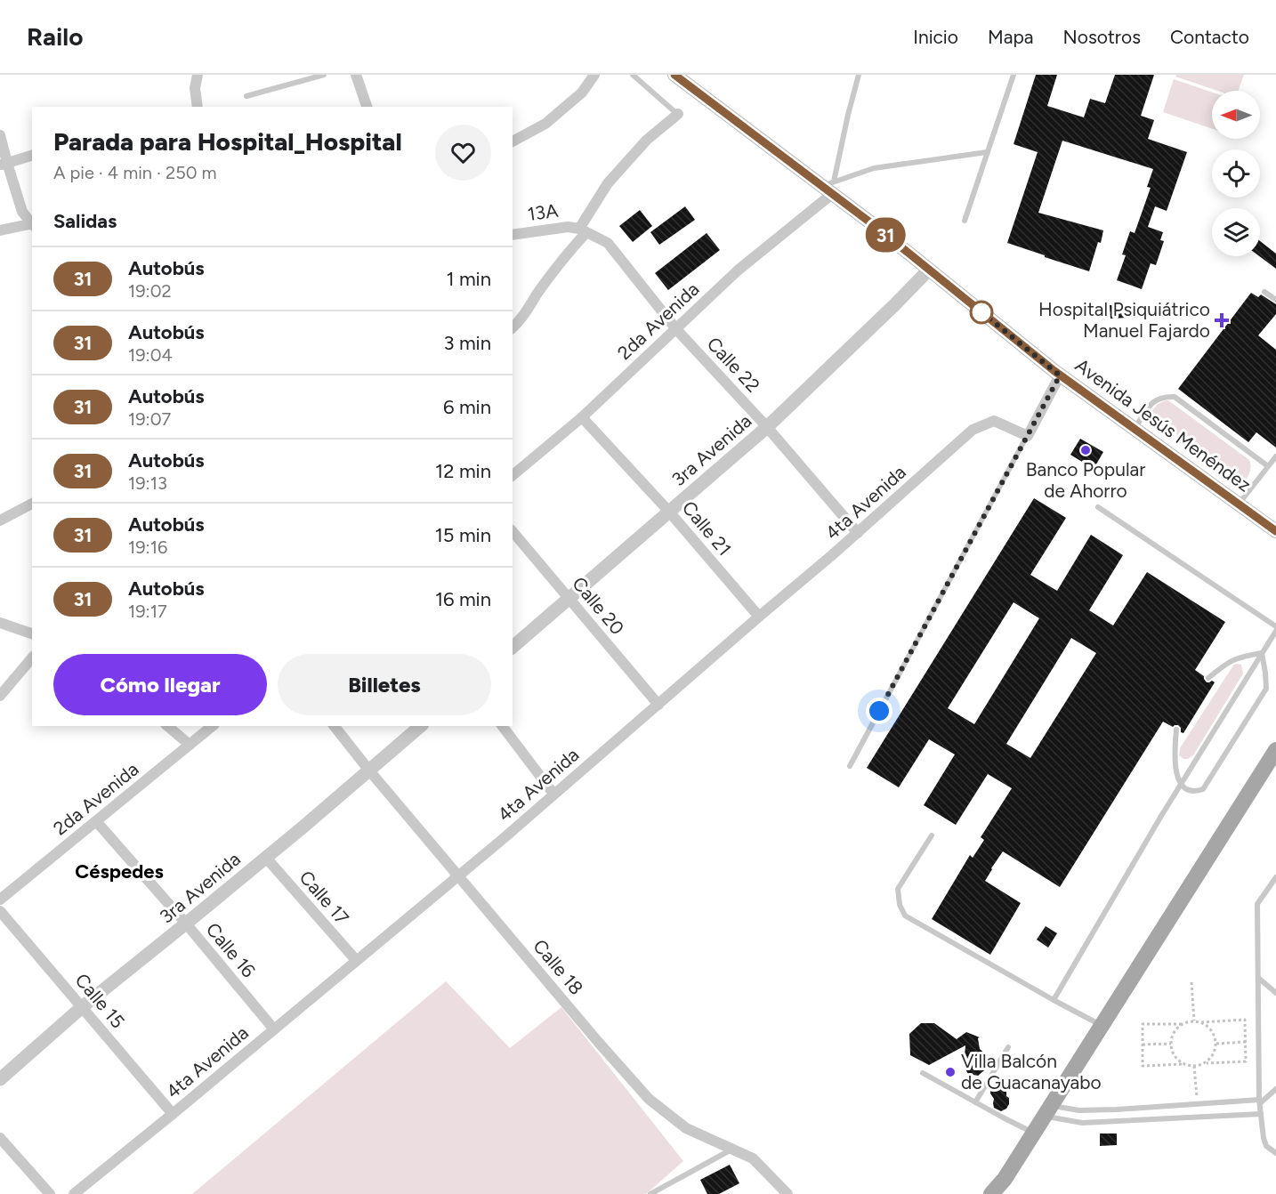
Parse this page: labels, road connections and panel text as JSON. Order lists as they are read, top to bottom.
{
  "streets": {
    "main road": ["Avenida Jesús Menéndez"],
    "street": [
      "13A",
      "2da Avenida",
      "Calle 22",
      "3ra Avenida",
      "4ta Avenida",
      "Calle 21",
      "Calle 20",
      "Calle 17",
      "Calle 16",
      "Calle 18",
      "Calle 15"
    ]
  },
  "crossings": [
    ["13A", "Calle 22"],
    ["2da Avenida", "Calle 22"],
    ["2da Avenida", "Avenida Jesús Menéndez"],
    ["2da Avenida", "Calle 21"],
    ["2da Avenida", "Calle 16"],
    ["Calle 22", "3ra Avenida"],
    ["Calle 22", "4ta Avenida"],
    ["Avenida Jesús Menéndez", "3ra Avenida"],
    ["3ra Avenida", "Calle 21"],
    ["3ra Avenida", "Calle 20"],
    ["3ra Avenida", "Calle 17"],
    ["3ra Avenida", "Calle 16"],
    ["3ra Avenida", "Calle 18"],
    ["3ra Avenida", "Calle 15"],
    ["4ta Avenida", "Calle 21"],
    ["4ta Avenida", "Calle 20"],
    ["4ta Avenida", "Calle 17"],
    ["4ta Avenida", "Calle 16"],
    ["4ta Avenida", "Calle 18"],
    ["4ta Avenida", "Calle 15"]
  ],
  "districts": ["Céspedes"],
  "places": {
    "health": ["Hospital Psiquiátrico Manuel Fajardo"],
    "other": ["Banco Popular de Ahorro", "Villa Balcón de Guacanayabo"]
  },
  "lines": ["bus line 31"],
  "north": "left",
  "page": {
    "header": "Railo",
    "nav": [
      "Inicio",
      "Mapa",
      "Nosotros",
      "Contacto"
    ],
    "on_map": "31",
    "heading": [
      ["Parada para Hospital_Hospital", "A pie · 4 min · 250 m"],
      "Salidas"
    ],
    "list": [
      {
        "mark": "31",
        "name": "Autobús",
        "note": "19:02",
        "value": "1 min"
      },
      {
        "mark": "31",
        "name": "Autobús",
        "note": "19:04",
        "value": "3 min"
      },
      {
        "mark": "31",
        "name": "Autobús",
        "note": "19:07",
        "value": "6 min"
      },
      {
        "mark": "31",
        "name": "Autobús",
        "note": "19:13",
        "value": "12 min"
      },
      {
        "mark": "31",
        "name": "Autobús",
        "note": "19:16",
        "value": "15 min"
      },
      {
        "mark": "31",
        "name": "Autobús",
        "note": "19:17",
        "value": "16 min"
      }
    ],
    "buttons": ["Cómo llegar", "Billetes"]
  }
}
